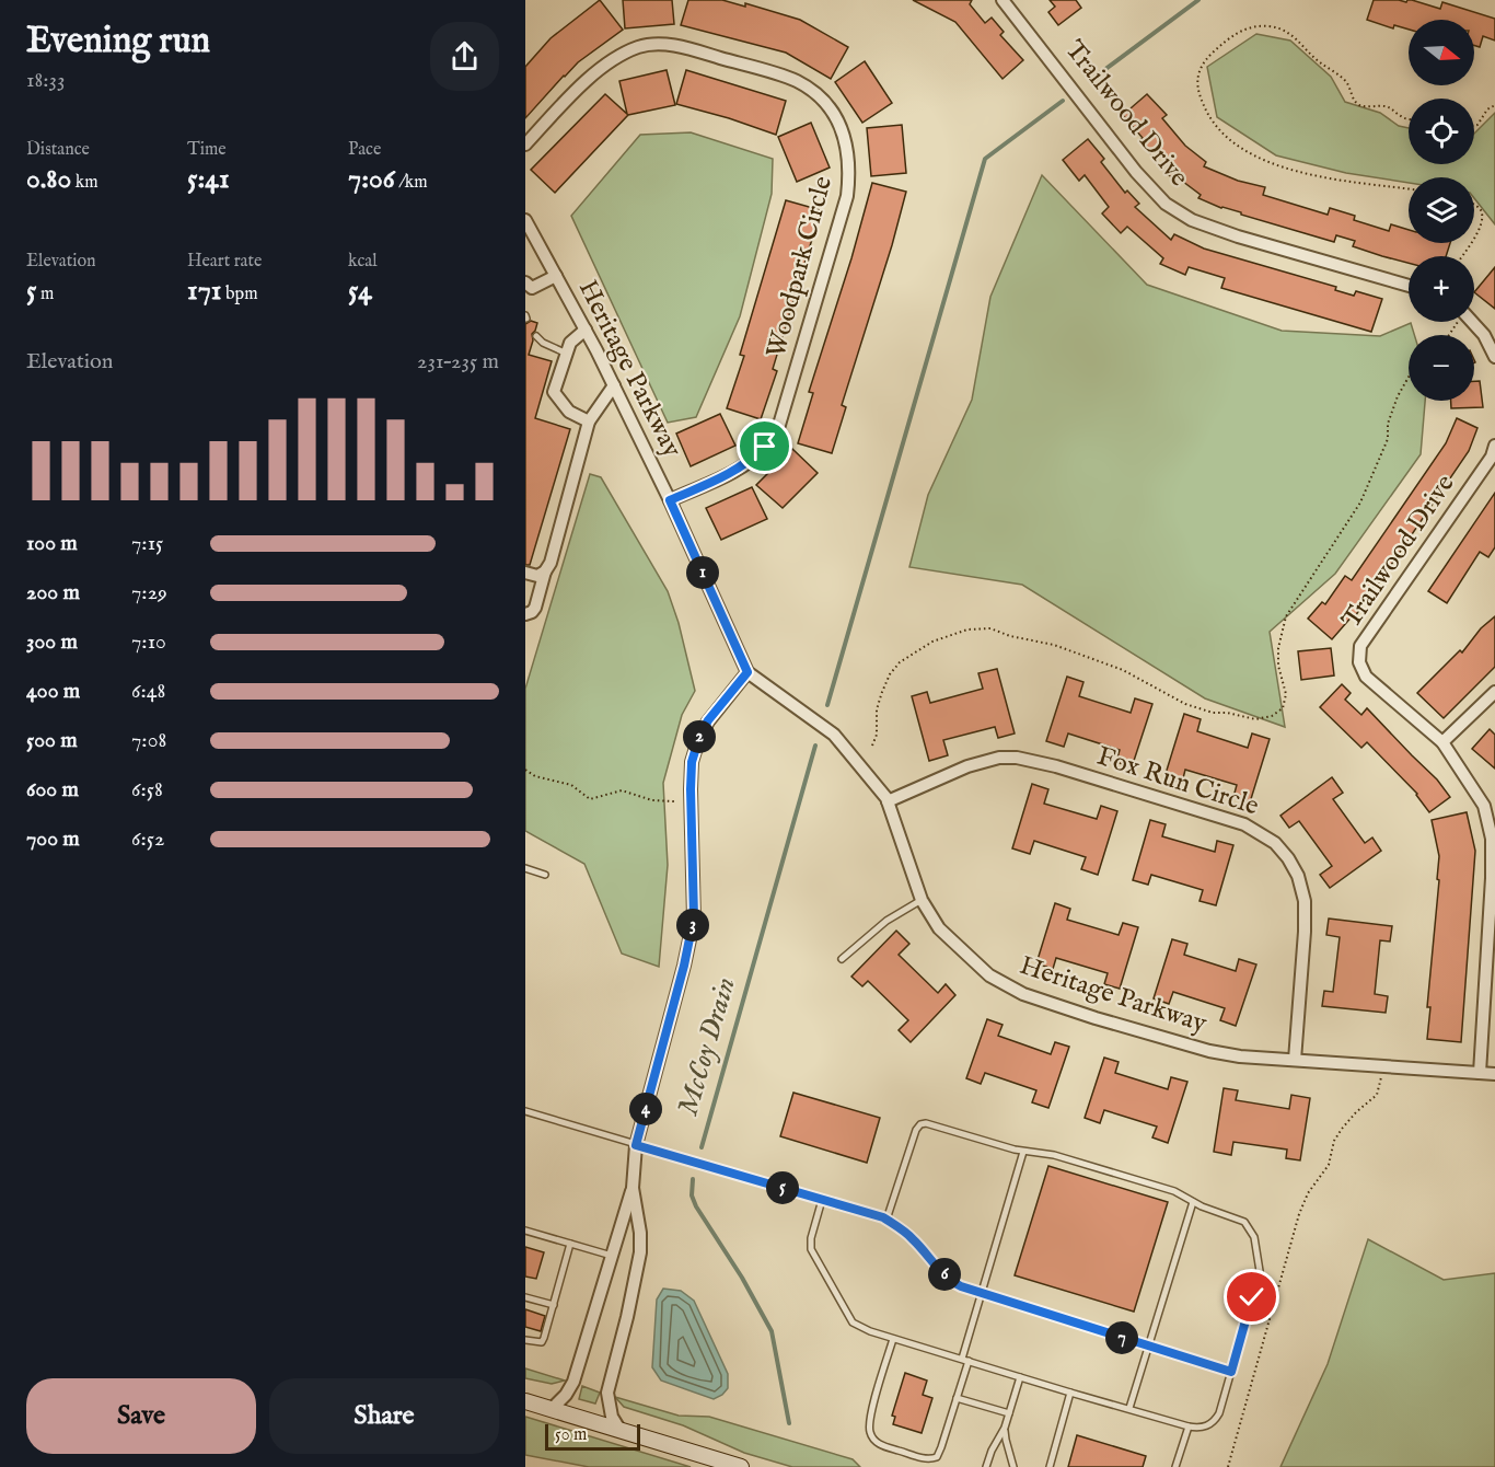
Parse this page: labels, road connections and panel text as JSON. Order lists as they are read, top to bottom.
{
  "streets": {
    "street": [
      "Trailwood Drive",
      "Woodpark Circle",
      "Heritage Parkway",
      "Fox Run Circle"
    ]
  },
  "crossings": [
    ["Trailwood Drive", "Heritage Parkway"],
    ["Woodpark Circle", "Heritage Parkway"],
    ["Heritage Parkway", "Fox Run Circle"]
  ],
  "water": ["McCoy Drain"],
  "scale_bar": "50 m",
  "north": "right",
  "page": {
    "heading": ["Evening run", "18:33"],
    "map_buttons": ["+", "−"],
    "stats": [
      ["Distance", "0.80 km"],
      ["Time", "5:41"],
      ["Pace", "7:06 /km"],
      ["Elevation", "5 m"],
      ["Heart rate", "171 bpm"],
      ["kcal", "54"]
    ],
    "chart": ["Elevation", "231–235 m"],
    "list": [
      {
        "name": "100 m",
        "note": "7:15"
      },
      {
        "name": "200 m",
        "note": "7:29"
      },
      {
        "name": "300 m",
        "note": "7:10"
      },
      {
        "name": "400 m",
        "note": "6:48"
      },
      {
        "name": "500 m",
        "note": "7:08"
      },
      {
        "name": "600 m",
        "note": "6:58"
      },
      {
        "name": "700 m",
        "note": "6:52"
      }
    ],
    "pins": [
      "1",
      "2",
      "3",
      "4",
      "5",
      "6",
      "7"
    ],
    "buttons": ["Save", "Share"],
    "scale": "50 m"
  }
}
